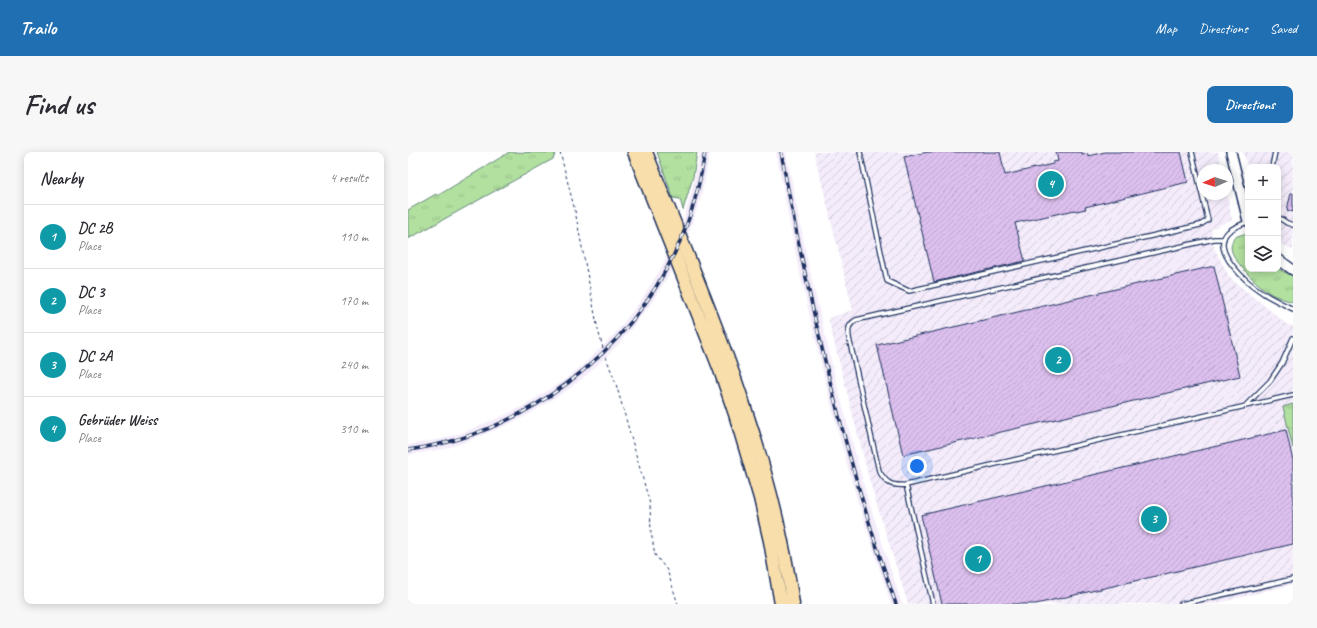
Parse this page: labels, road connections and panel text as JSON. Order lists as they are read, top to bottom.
{
  "north": "left",
  "page": {
    "header": "Trailo",
    "nav": ["Map", "Directions", "Saved"],
    "buttons": "Directions",
    "title": "Find us",
    "heading": ["Nearby", "4 results"],
    "map_buttons": ["+", "−"],
    "pins": [
      "4",
      "2",
      "3",
      "1"
    ],
    "list": [
      {
        "mark": "1",
        "name": "DC 2B",
        "note": "Place",
        "value": "110 m"
      },
      {
        "mark": "2",
        "name": "DC 3",
        "note": "Place",
        "value": "170 m"
      },
      {
        "mark": "3",
        "name": "DC 2A",
        "note": "Place",
        "value": "240 m"
      },
      {
        "mark": "4",
        "name": "Gebrüder Weiss",
        "note": "Place",
        "value": "310 m"
      }
    ]
  }
}
